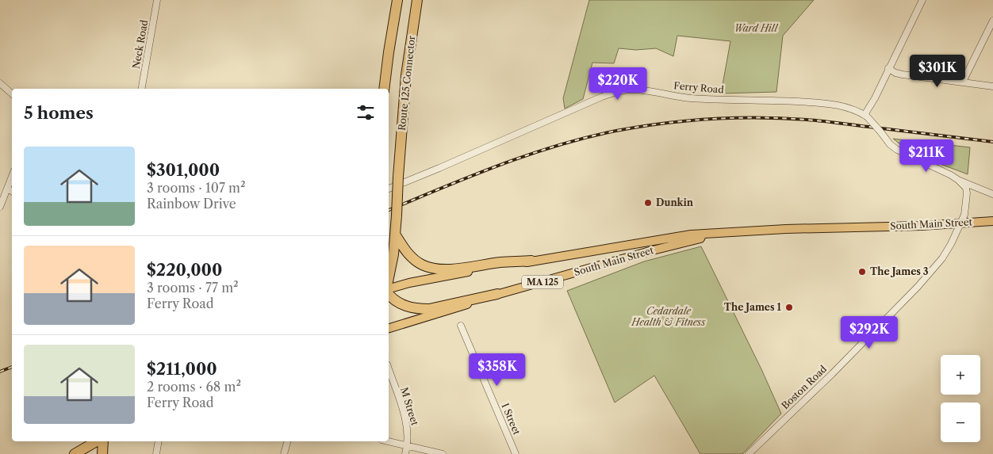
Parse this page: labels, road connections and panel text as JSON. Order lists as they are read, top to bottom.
{
  "streets": {
    "highway": ["Route 125 Connector"],
    "main road": ["South Main Street", "MA 125"],
    "street": [
      "Neck Road",
      "Ferry Road",
      "Boston Road",
      "M Street",
      "I Street"
    ]
  },
  "crossings": [
    ["South Main Street", "Boston Road"]
  ],
  "parks": ["Ward Hill", "Cedardale Health & Fitness"],
  "places": ["Dunkin", "The James 3", "The James 1"],
  "page": {
    "price": [
      "$301K",
      "$220K",
      "$211K",
      "$292K",
      "$358K"
    ],
    "heading": "5 homes",
    "list": [
      {
        "name": "$301,000",
        "note": "3 rooms · 107 m² · Rainbow Drive"
      },
      {
        "name": "$220,000",
        "note": "3 rooms · 77 m² · Ferry Road"
      },
      {
        "name": "$211,000",
        "note": "2 rooms · 68 m² · Ferry Road"
      }
    ],
    "map_buttons": ["+", "−"]
  }
}
